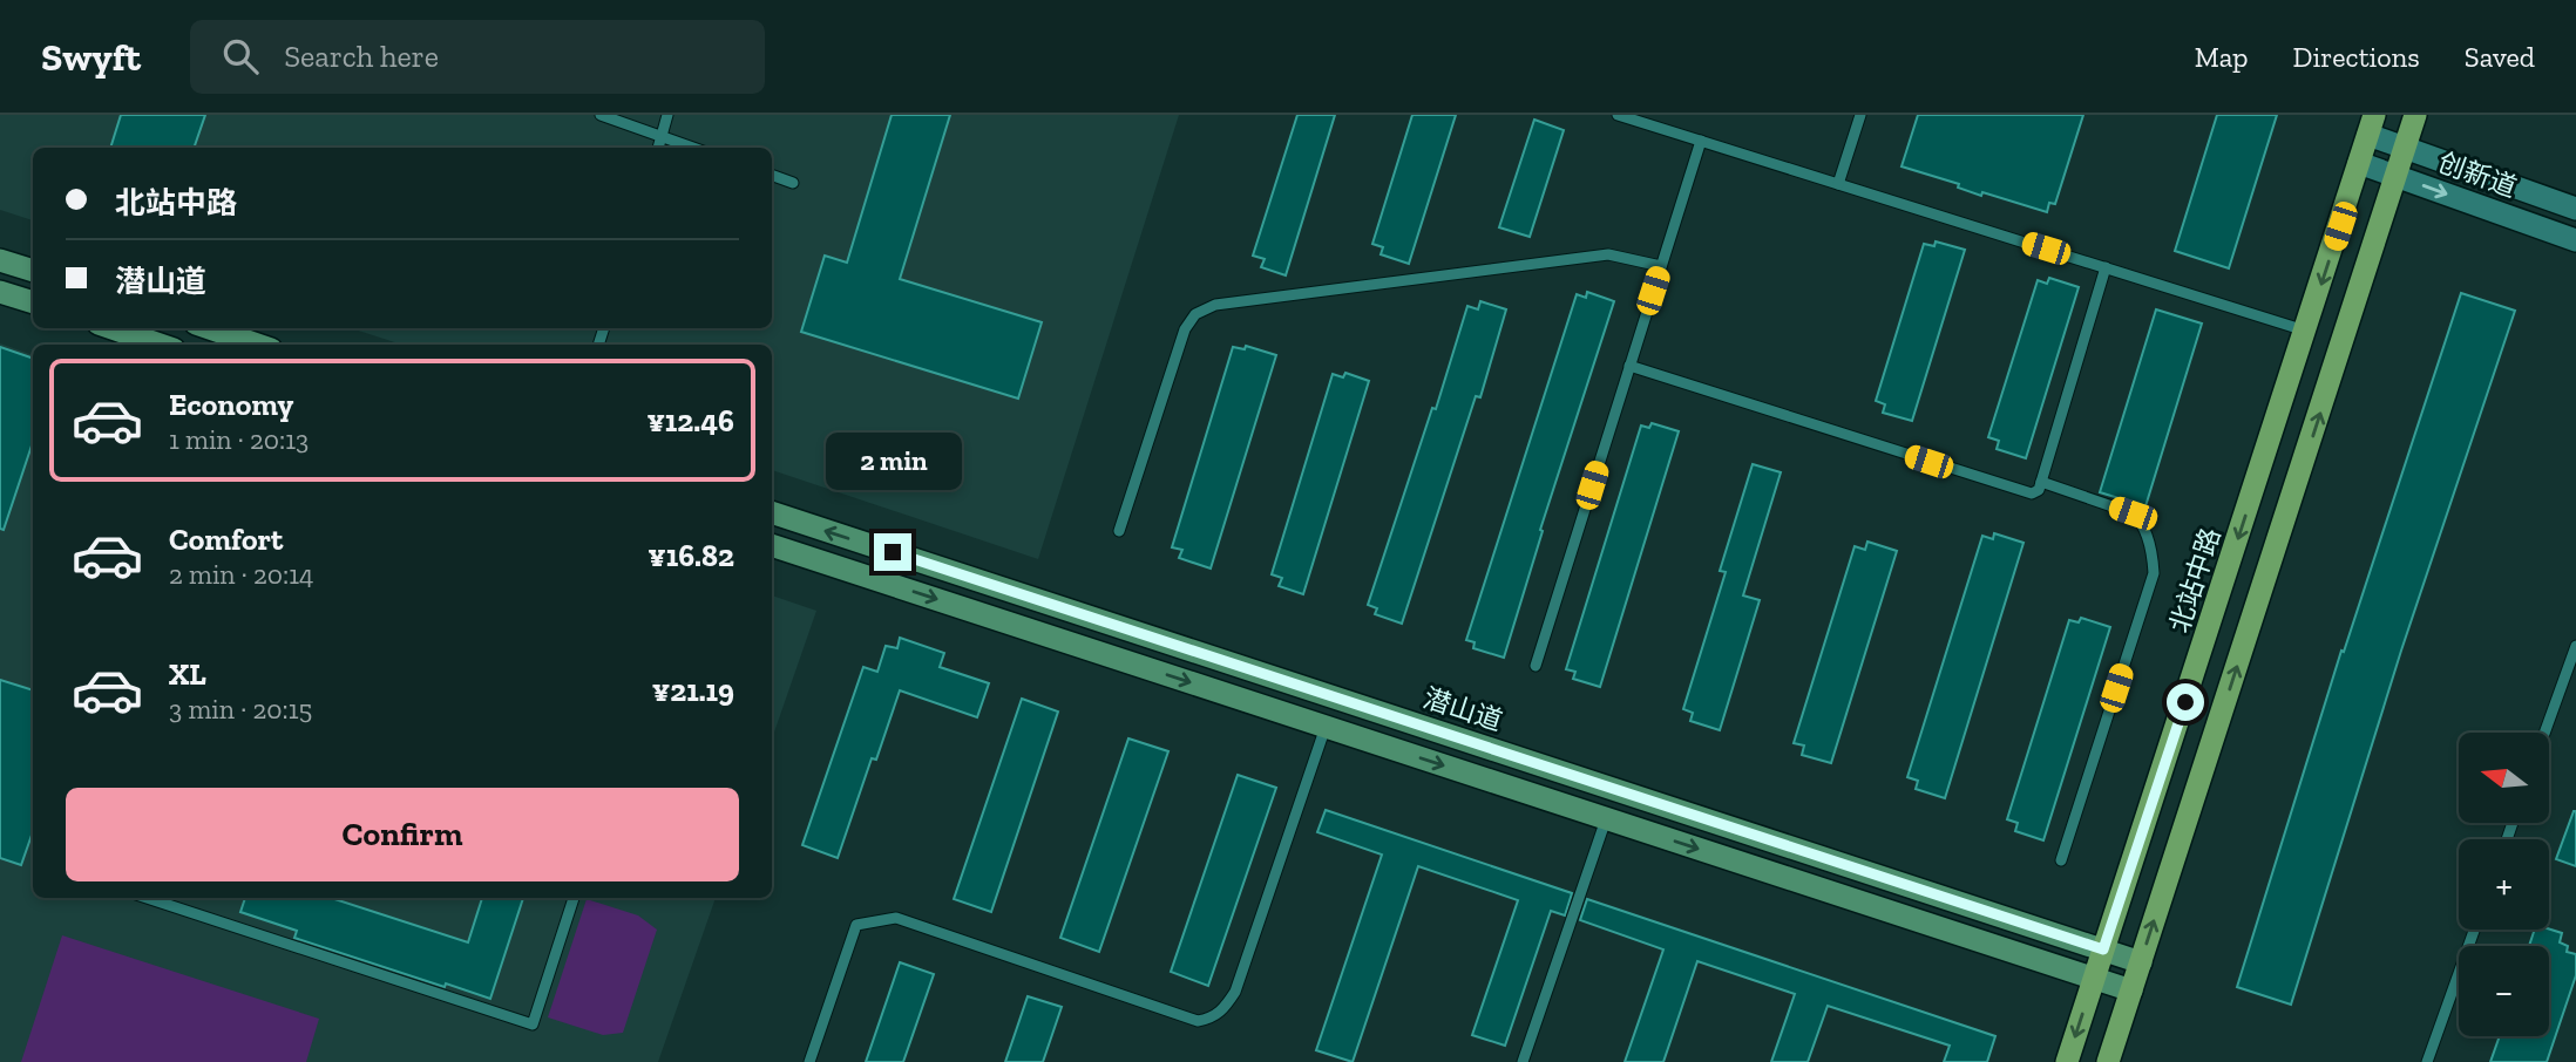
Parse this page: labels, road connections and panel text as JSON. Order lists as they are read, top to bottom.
{
  "streets": {
    "main road": ["北站中路", "潜山道"],
    "street": ["创新道"]
  },
  "crossings": [
    ["创新道", "北站中路"],
    ["北站中路", "潜山道"]
  ],
  "north": "left",
  "page": {
    "header": "Swyft",
    "search": "Search here",
    "nav": ["Map", "Directions", "Saved"],
    "banner": ["北站中路", "潜山道"],
    "list": [
      {
        "name": "Economy",
        "note": "1 min · 20:13",
        "value": "¥12.46"
      },
      {
        "name": "Comfort",
        "note": "2 min · 20:14",
        "value": "¥16.82"
      },
      {
        "name": "XL",
        "note": "3 min · 20:15",
        "value": "¥21.19"
      }
    ],
    "bubble": "2 min",
    "map_buttons": ["+", "−"],
    "buttons": "Confirm"
  }
}
